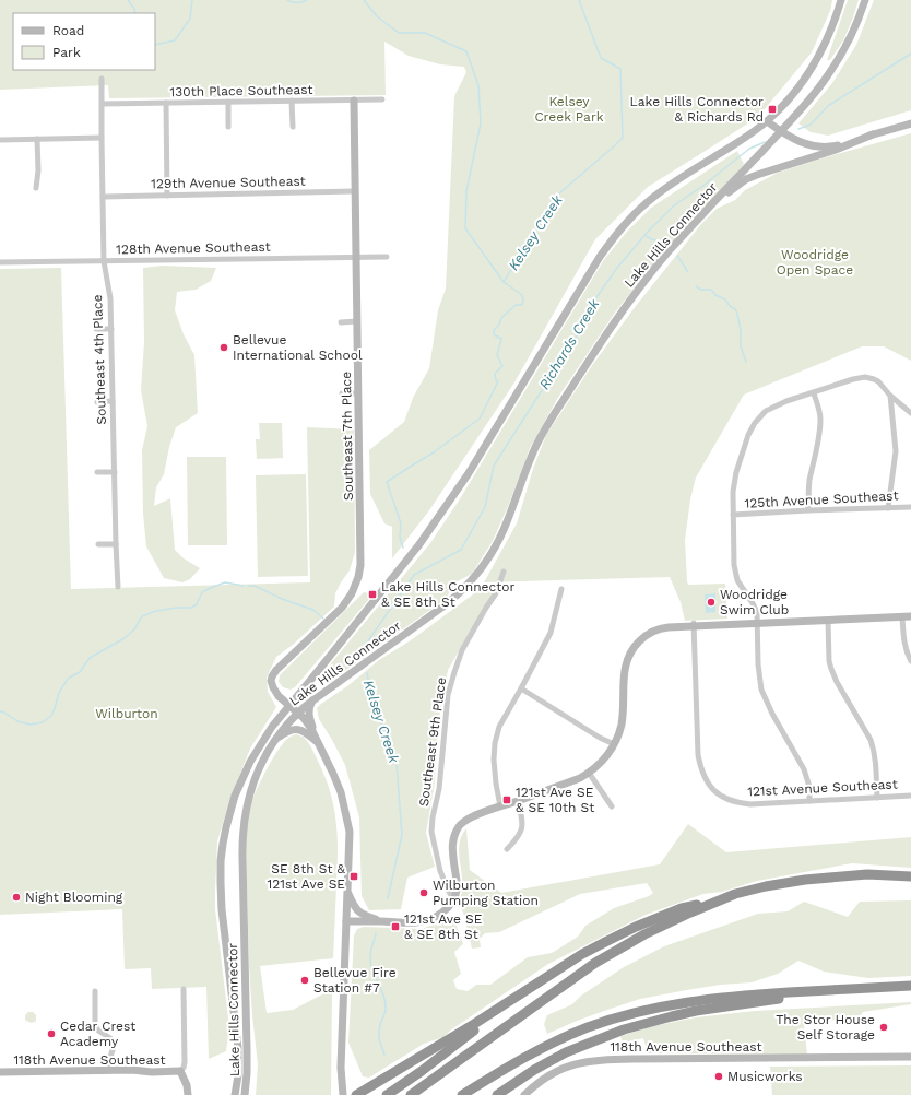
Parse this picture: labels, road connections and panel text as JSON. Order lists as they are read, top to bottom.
{
  "streets": {
    "main road": ["Lake Hills Connector", "Southeast 7th Place", "118th Avenue Southeast"],
    "street": [
      "130th Place Southeast",
      "129th Avenue Southeast",
      "128th Avenue Southeast",
      "Southeast 4th Place",
      "125th Avenue Southeast",
      "Southeast 9th Place",
      "121st Avenue Southeast"
    ]
  },
  "crossings": [
    ["130th Place Southeast", "Southeast 4th Place"],
    ["130th Place Southeast", "Southeast 7th Place"],
    ["129th Avenue Southeast", "Southeast 4th Place"],
    ["129th Avenue Southeast", "Southeast 7th Place"],
    ["Lake Hills Connector", "Southeast 7th Place"],
    ["128th Avenue Southeast", "Southeast 4th Place"],
    ["128th Avenue Southeast", "Southeast 7th Place"]
  ],
  "water": ["Kelsey Creek", "Richards Creek"],
  "parks": ["Kelsey Creek Park", "Woodridge Open Space", "Wilburton"],
  "places": {
    "transit": [
      "Lake Hills Connector & Richards Rd",
      "Lake Hills Connector & SE 8th St",
      "121st Ave SE & SE 10th St",
      "SE 8th St & 121st Ave SE",
      "121st Ave SE & SE 8th St"
    ],
    "other": [
      "Bellevue International School",
      "Woodridge Swim Club",
      "Wilburton Pumping Station",
      "Night Blooming",
      "Bellevue Fire Station #7",
      "The Stor House Self Storage",
      "Cedar Crest Academy",
      "Musicworks"
    ]
  },
  "legend": ["Road", "Park"]
}
